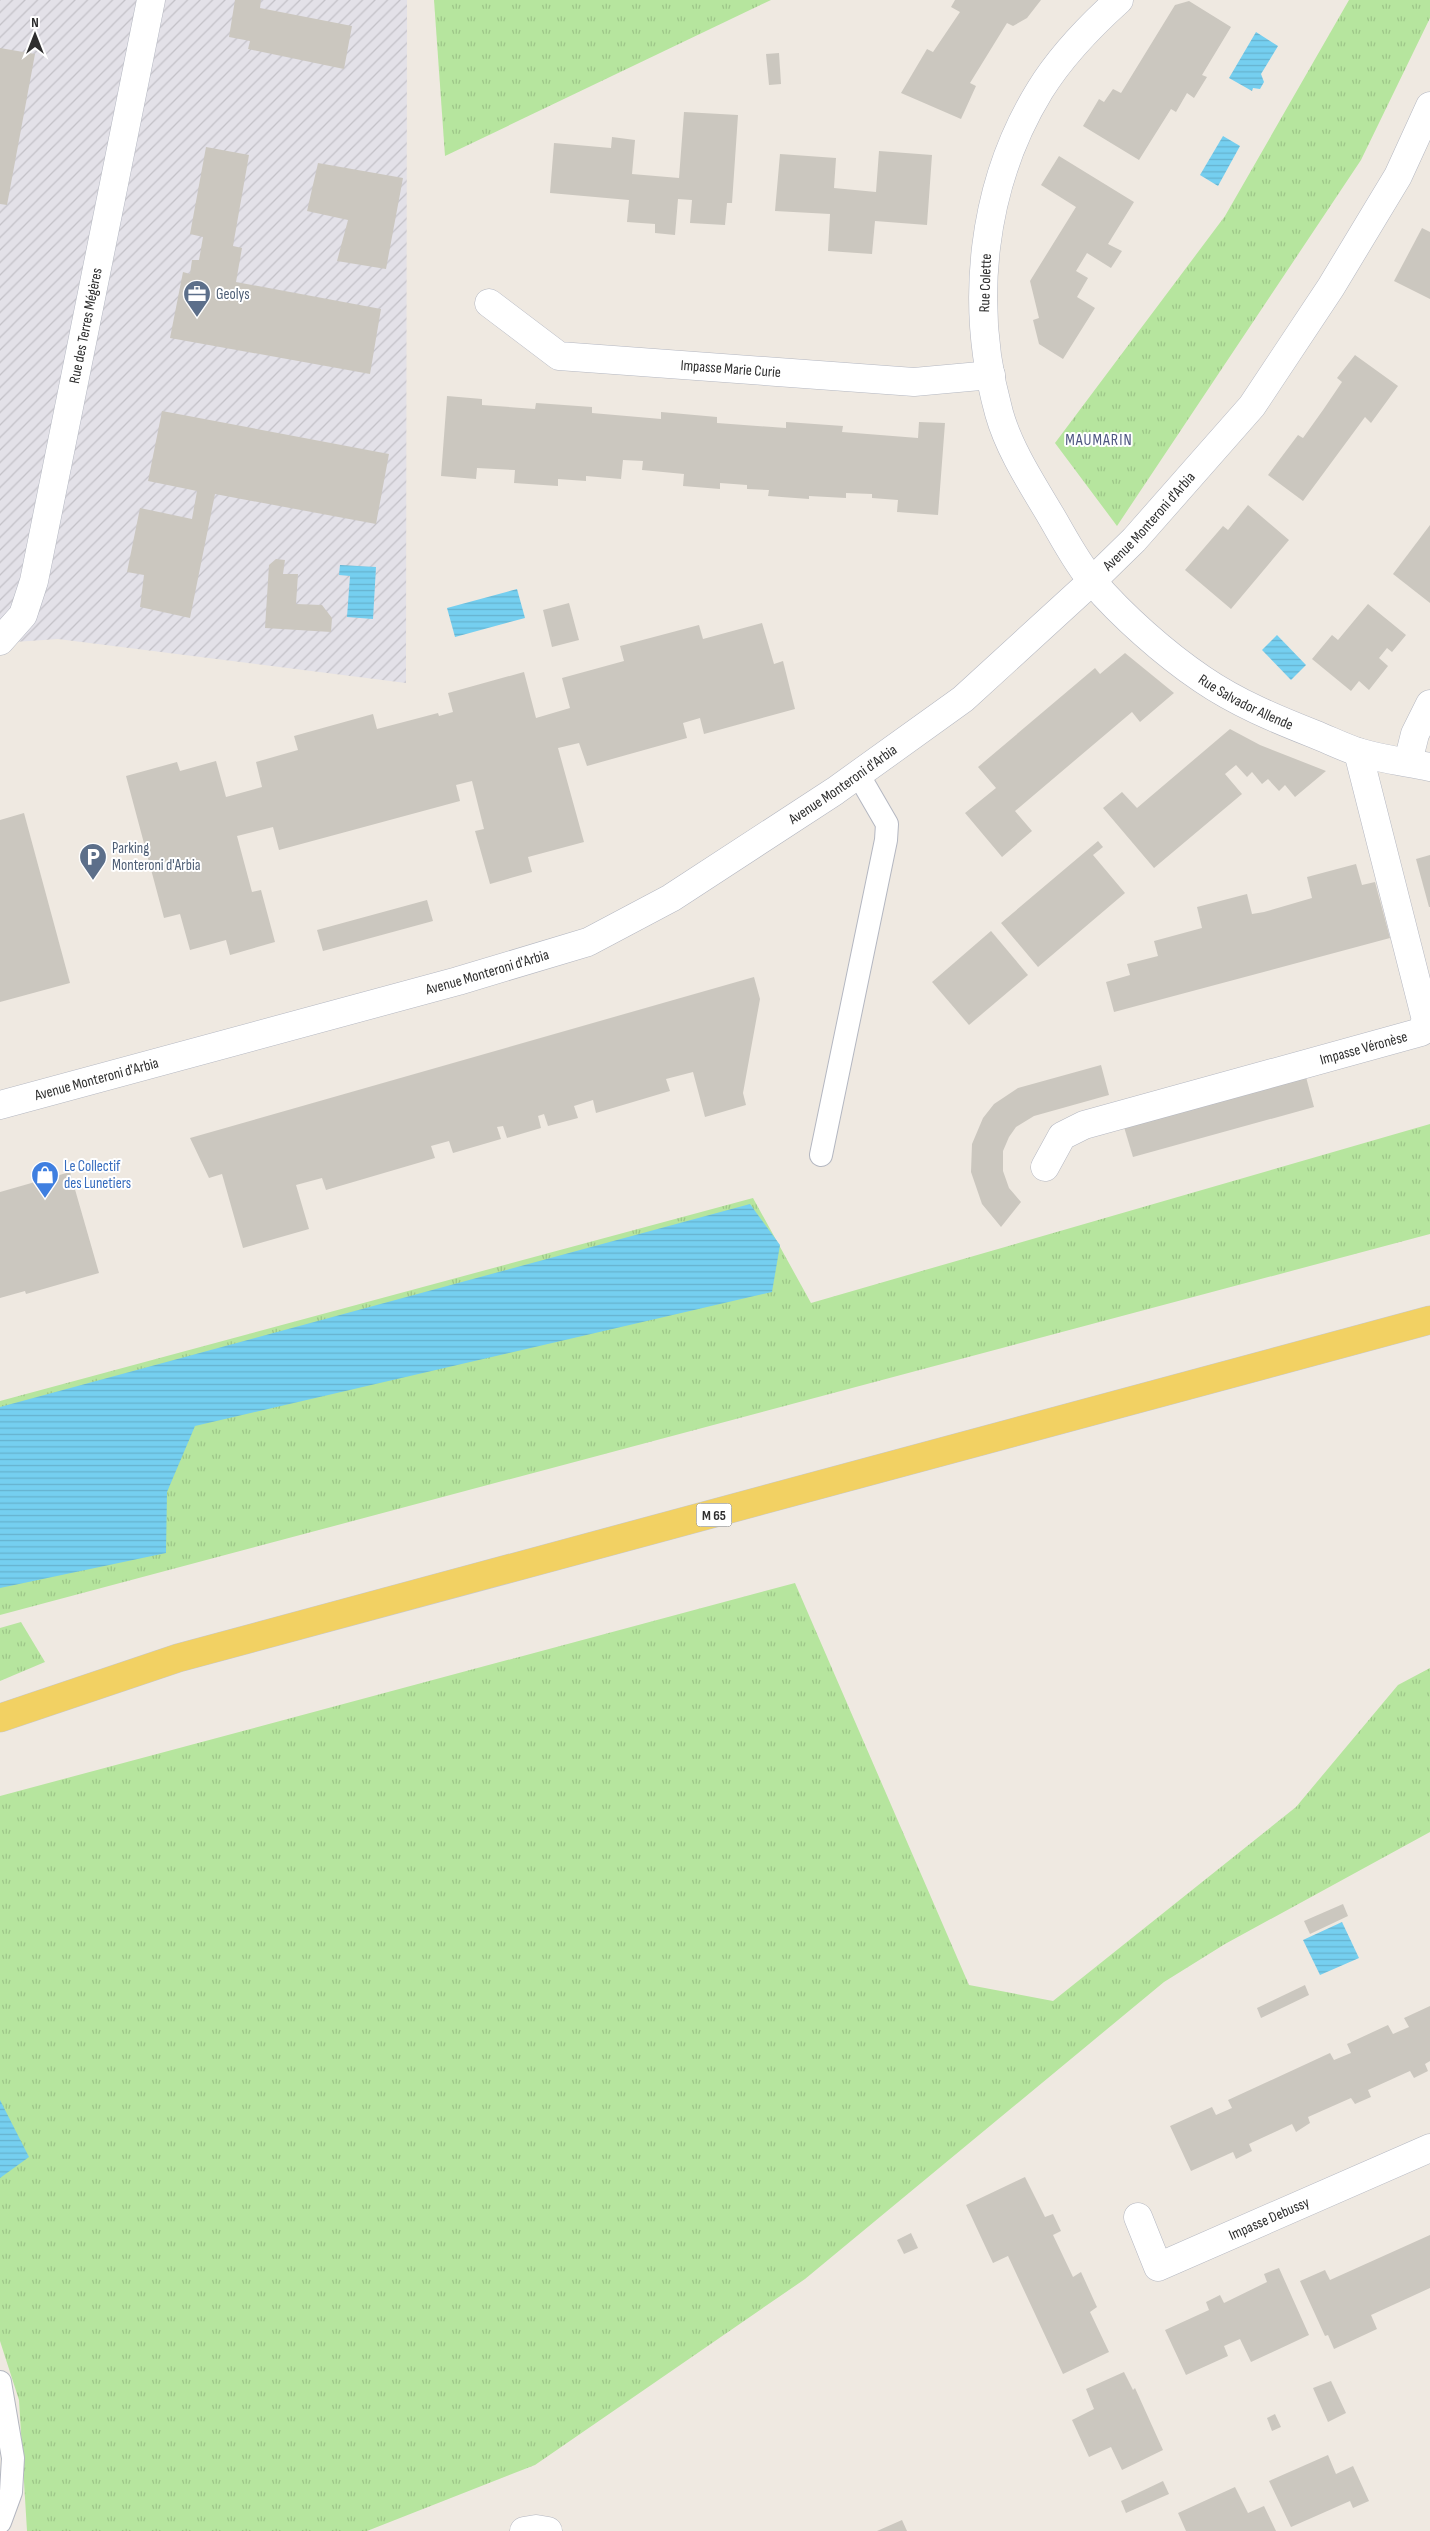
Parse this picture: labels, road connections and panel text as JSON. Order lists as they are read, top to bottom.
{
  "streets": {
    "main road": ["M 65"],
    "street": [
      "Rue Colette",
      "Rue des Terres Mégères",
      "Impasse Marie Curie",
      "Avenue Monteroni d'Arbia",
      "Rue Salvador Allende",
      "Impasse Véronèse",
      "Impasse Debussy"
    ]
  },
  "crossings": [
    ["Rue Colette", "Impasse Marie Curie"],
    ["Rue Colette", "Avenue Monteroni d'Arbia"],
    ["Rue Colette", "Rue Salvador Allende"],
    ["Avenue Monteroni d'Arbia", "Rue Salvador Allende"],
    ["Rue Salvador Allende", "Impasse Véronèse"]
  ],
  "districts": ["MAUMARIN"],
  "places": {
    "office": ["Geolys"],
    "parking": ["Parking Monteroni d'Arbia"],
    "shop": ["Le Collectif des Lunetiers"]
  },
  "north": "top"
}
